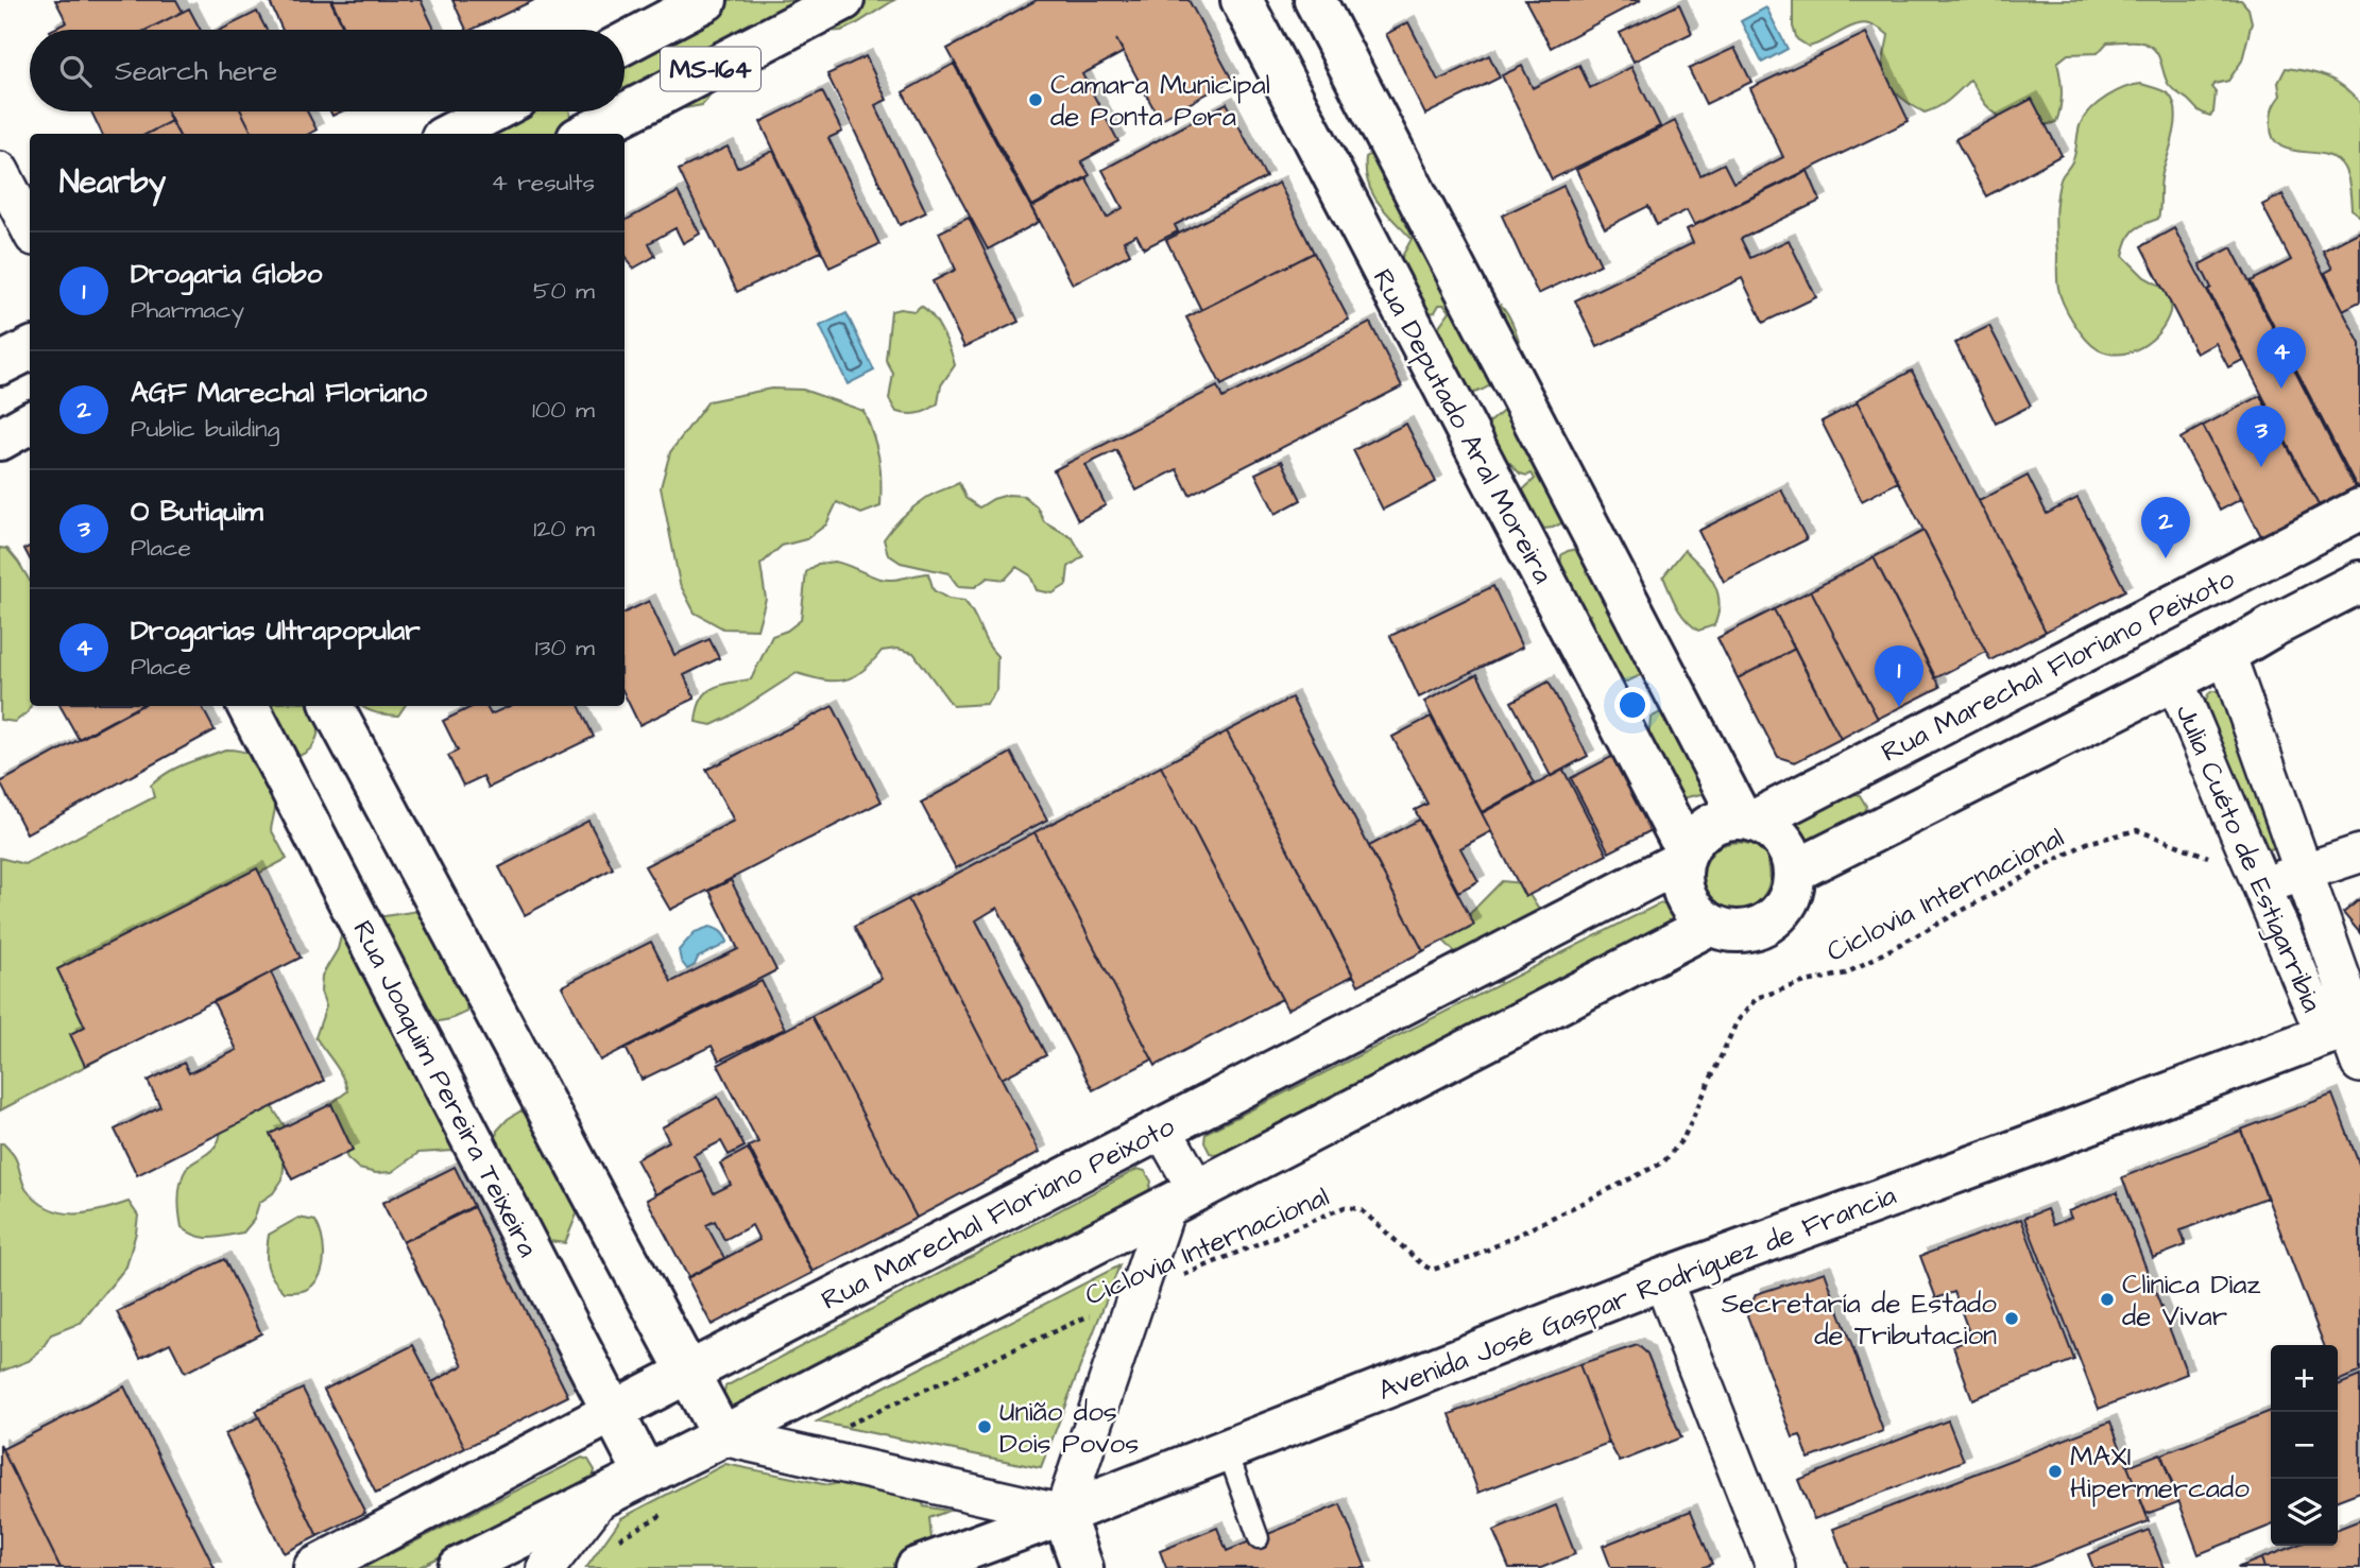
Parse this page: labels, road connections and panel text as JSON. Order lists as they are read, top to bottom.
{
  "streets": {
    "main road": [
      "MS-164",
      "Rua Deputado Aral Moreira",
      "Rua Marechal Floriano Peixoto",
      "Rua Joaquim Pereira Teixeira",
      "Avenida José Gaspar Rodríguez de Francia"
    ],
    "street": ["Julia Cuéto de Estigarribia"],
    "path": ["Ciclovia Internacional"]
  },
  "crossings": [
    ["Rua Deputado Aral Moreira", "Rua Marechal Floriano Peixoto"],
    ["Rua Marechal Floriano Peixoto", "Rua Joaquim Pereira Teixeira"],
    ["Julia Cuéto de Estigarribia", "Ciclovia Internacional"],
    ["Julia Cuéto de Estigarribia", "Avenida José Gaspar Rodríguez de Francia"]
  ],
  "places": [
    "Camara Municipal de Ponta Pora",
    "Clinica Diaz de Vivar",
    "Secretaría de Estado de Tributacion",
    "União dos Dois Povos",
    "MAXI Hipermercado"
  ],
  "page": {
    "search": "Search here",
    "heading": ["Nearby", "4 results"],
    "list": [
      {
        "mark": "1",
        "name": "Drogaria Globo",
        "note": "Pharmacy",
        "value": "50 m"
      },
      {
        "mark": "2",
        "name": "AGF Marechal Floriano",
        "note": "Public building",
        "value": "100 m"
      },
      {
        "mark": "3",
        "name": "O Butiquim",
        "note": "Place",
        "value": "120 m"
      },
      {
        "mark": "4",
        "name": "Drogarias Ultrapopular",
        "note": "Place",
        "value": "130 m"
      }
    ],
    "pins": [
      "4",
      "3",
      "2",
      "1"
    ],
    "map_buttons": ["+", "−"]
  }
}
